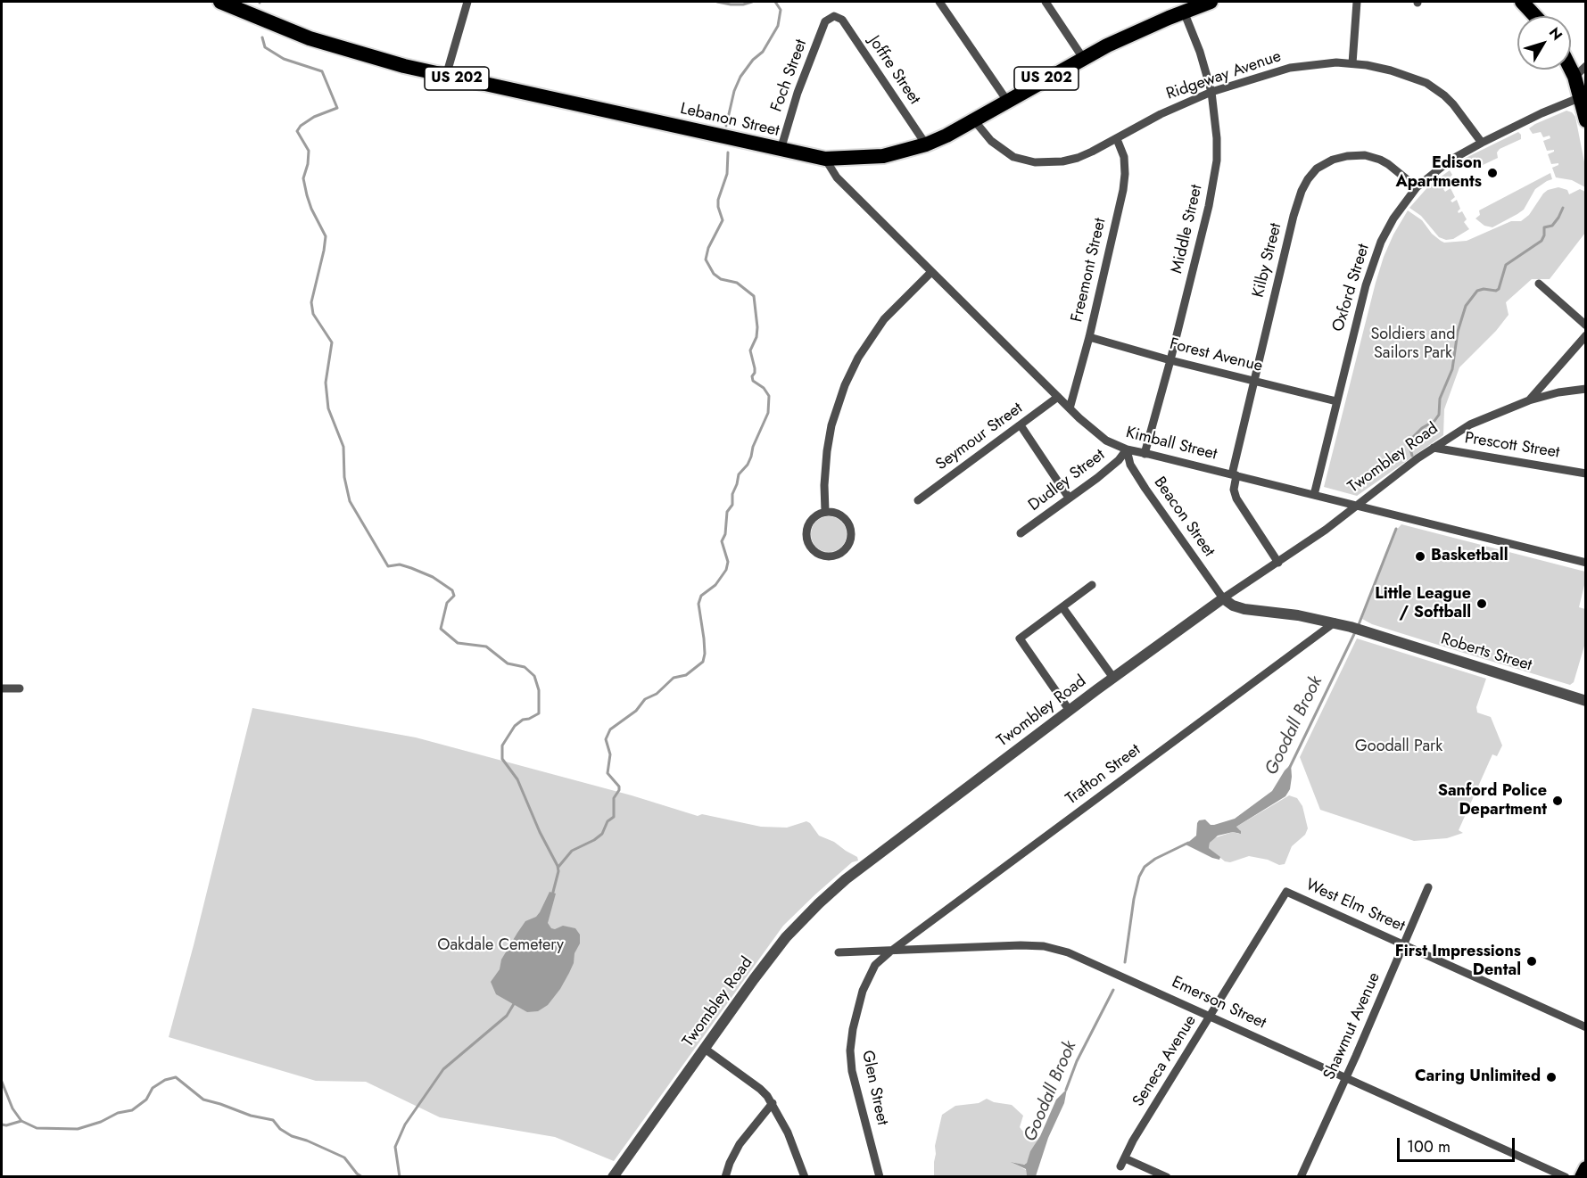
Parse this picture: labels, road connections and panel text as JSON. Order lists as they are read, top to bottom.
{
  "streets": {
    "highway": ["US 202", "Lebanon Street"],
    "street": [
      "Joffre Street",
      "Foch Street",
      "Ridgeway Avenue",
      "Middle Street",
      "Kilby Street",
      "Freemont Street",
      "Oxford Street",
      "Forest Avenue",
      "Seymour Street",
      "Kimball Street",
      "Prescott Street",
      "Twombley Road",
      "Dudley Street",
      "Beacon Street",
      "Roberts Street",
      "Trafton Street",
      "West Elm Street",
      "Emerson Street",
      "Shawmut Avenue",
      "Seneca Avenue",
      "Glen Street"
    ]
  },
  "crossings": [
    ["Joffre Street", "Foch Street"],
    ["Joffre Street", "Lebanon Street"],
    ["Foch Street", "Lebanon Street"],
    ["Ridgeway Avenue", "Lebanon Street"],
    ["Ridgeway Avenue", "Middle Street"],
    ["Ridgeway Avenue", "Freemont Street"],
    ["Ridgeway Avenue", "Oxford Street"],
    ["Lebanon Street", "Middle Street"],
    ["Lebanon Street", "Kimball Street"],
    ["Middle Street", "Forest Avenue"],
    ["Middle Street", "Kimball Street"],
    ["Kilby Street", "Oxford Street"],
    ["Kilby Street", "Forest Avenue"],
    ["Kilby Street", "Kimball Street"],
    ["Kilby Street", "Twombley Road"],
    ["Freemont Street", "Forest Avenue"],
    ["Freemont Street", "Kimball Street"],
    ["Oxford Street", "Forest Avenue"],
    ["Oxford Street", "Kimball Street"],
    ["Seymour Street", "Kimball Street"],
    ["Kimball Street", "Twombley Road"],
    ["Kimball Street", "Dudley Street"],
    ["Kimball Street", "Beacon Street"],
    ["Prescott Street", "Twombley Road"],
    ["Twombley Road", "Beacon Street"],
    ["Twombley Road", "Roberts Street"],
    ["Dudley Street", "Beacon Street"],
    ["Beacon Street", "Roberts Street"],
    ["Roberts Street", "Trafton Street"],
    ["Trafton Street", "Emerson Street"],
    ["Trafton Street", "Glen Street"],
    ["West Elm Street", "Shawmut Avenue"],
    ["West Elm Street", "Seneca Avenue"],
    ["Emerson Street", "Shawmut Avenue"],
    ["Emerson Street", "Seneca Avenue"],
    ["Emerson Street", "Glen Street"]
  ],
  "water": ["Goodall Brook"],
  "parks": ["Soldiers and Sailors Park", "Goodall Park", "Oakdale Cemetery"],
  "places": [
    "Edison Apartments",
    "Basketball",
    "Little League / Softball",
    "Sanford Police Department",
    "First Impressions Dental",
    "Caring Unlimited"
  ],
  "scale_bar": "100 m",
  "north": "top right"
}
